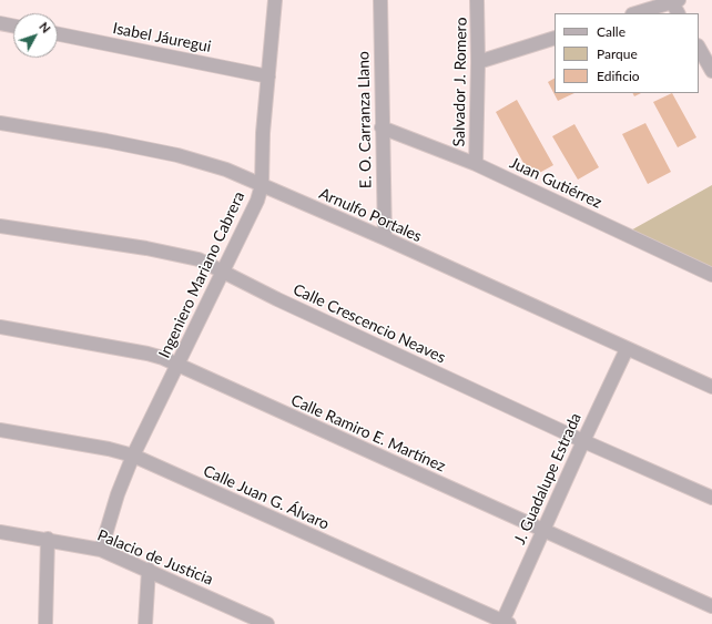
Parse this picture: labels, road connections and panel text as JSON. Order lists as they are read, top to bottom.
{
  "streets": {
    "street": [
      "Isabel Jáuregui",
      "Salvador J. Romero",
      "E. O. Carranza Llano",
      "Juan Gutiérrez",
      "Arnulfo Portales",
      "Ingeniero Mariano Cabrera",
      "Calle Crescencio Neaves",
      "Calle Ramiro E. Martínez",
      "J. Guadalupe Estrada",
      "Calle Juan G. Álvaro",
      "Palacio de Justicia"
    ]
  },
  "crossings": [
    ["Isabel Jáuregui", "Ingeniero Mariano Cabrera"],
    ["Salvador J. Romero", "Juan Gutiérrez"],
    ["E. O. Carranza Llano", "Juan Gutiérrez"],
    ["E. O. Carranza Llano", "Arnulfo Portales"],
    ["Arnulfo Portales", "Ingeniero Mariano Cabrera"],
    ["Arnulfo Portales", "J. Guadalupe Estrada"],
    ["Ingeniero Mariano Cabrera", "Calle Crescencio Neaves"],
    ["Ingeniero Mariano Cabrera", "Calle Ramiro E. Martínez"],
    ["Ingeniero Mariano Cabrera", "Calle Juan G. Álvaro"],
    ["Ingeniero Mariano Cabrera", "Palacio de Justicia"],
    ["Calle Crescencio Neaves", "J. Guadalupe Estrada"],
    ["Calle Ramiro E. Martínez", "J. Guadalupe Estrada"],
    ["J. Guadalupe Estrada", "Calle Juan G. Álvaro"]
  ],
  "legend": ["Calle", "Parque", "Edificio"],
  "north": "top right"
}
